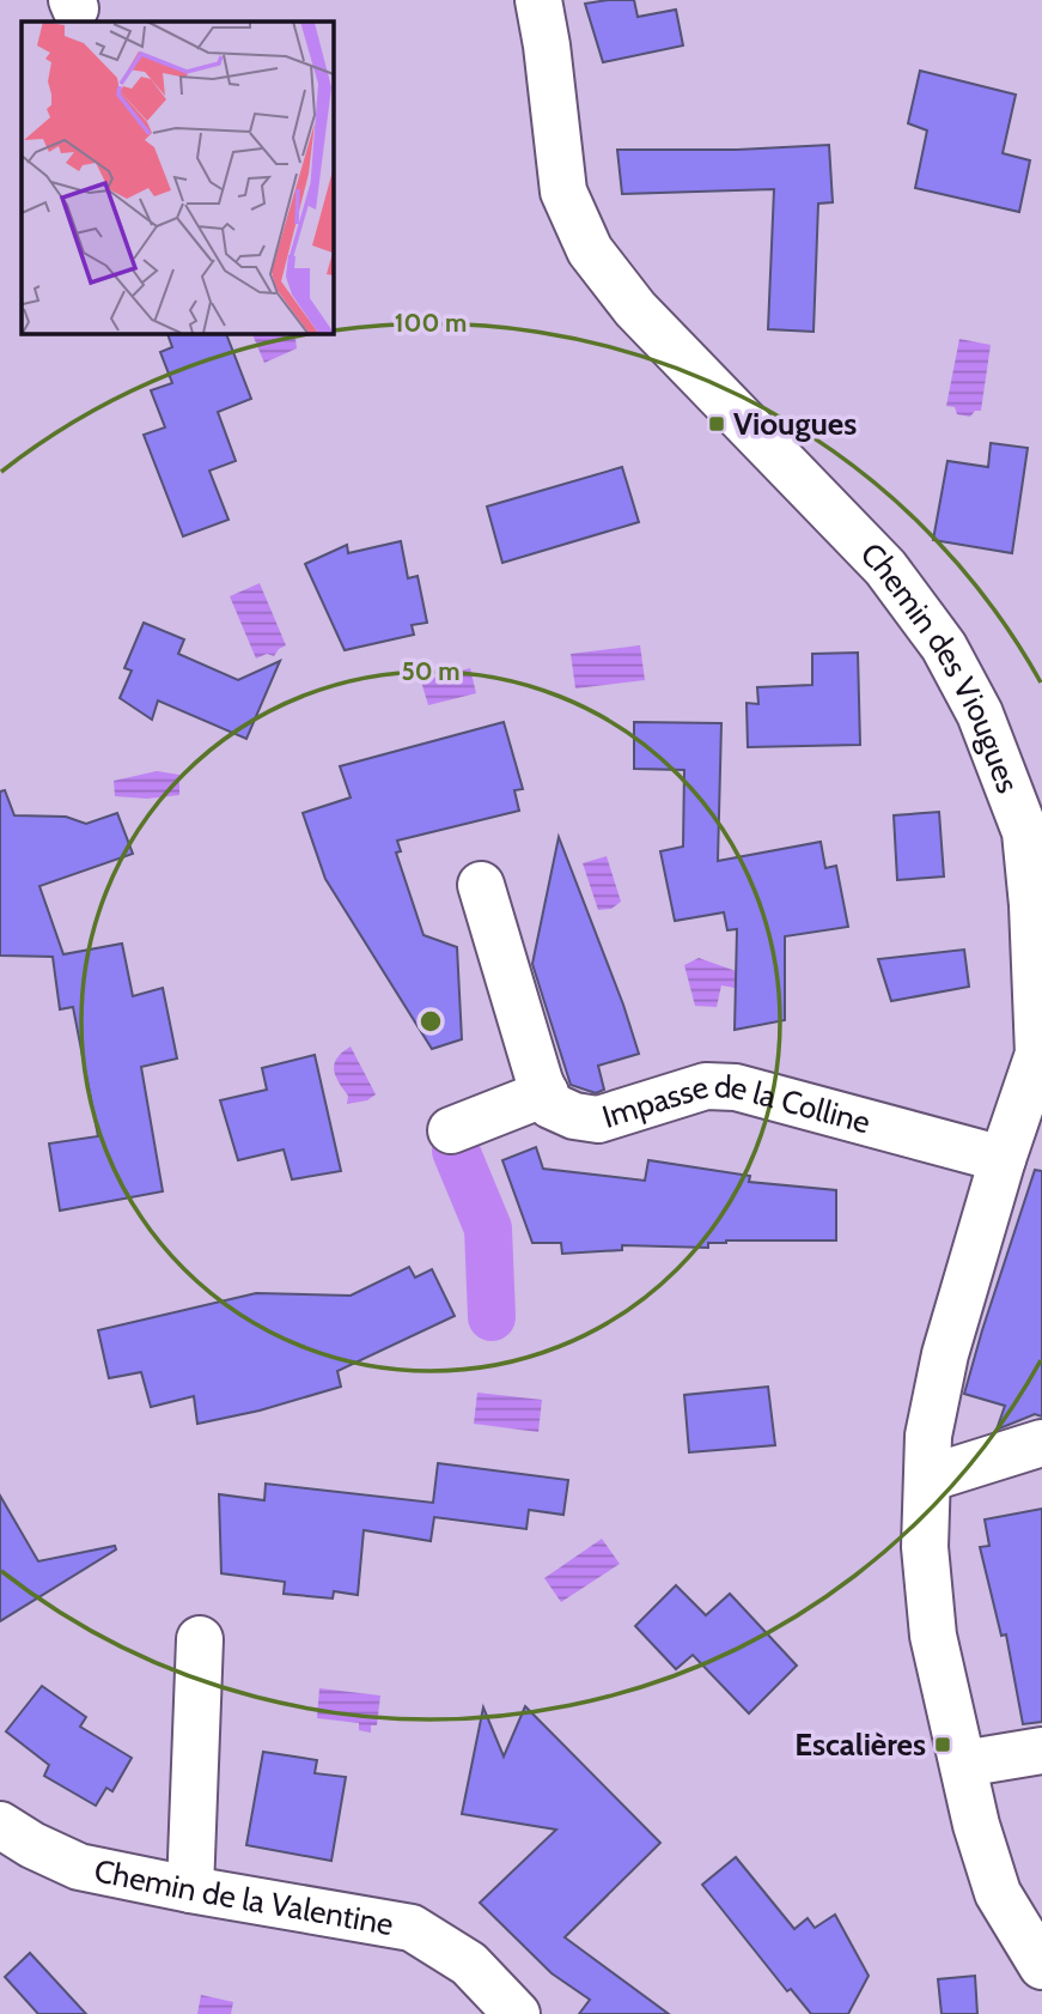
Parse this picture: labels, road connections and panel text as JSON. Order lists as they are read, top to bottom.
{
  "streets": {
    "street": ["Chemin des Viougues", "Impasse de la Colline", "Chemin de la Valentine"]
  },
  "crossings": [
    ["Chemin des Viougues", "Impasse de la Colline"]
  ],
  "places": {
    "transit": ["Viougues", "Escalières"]
  },
  "rings": ["100 m", "50 m"]
}
